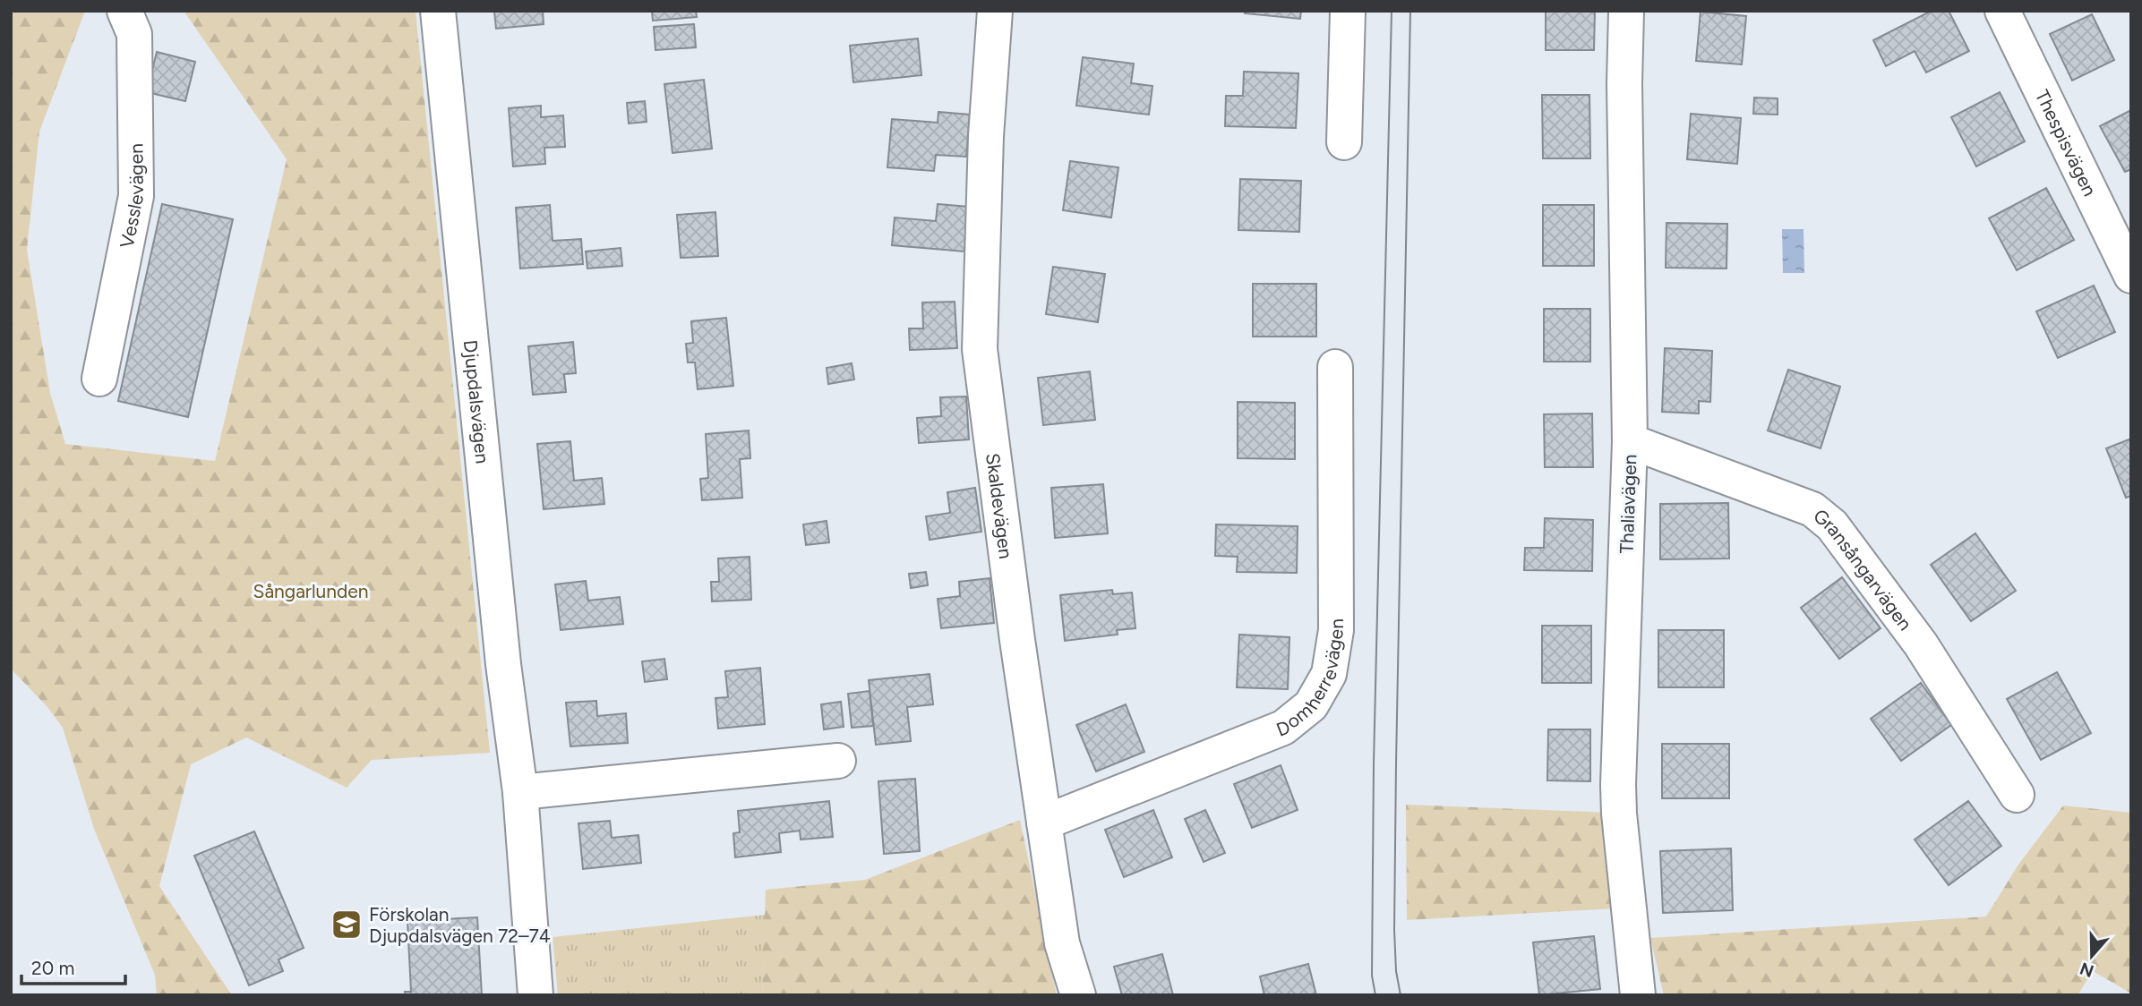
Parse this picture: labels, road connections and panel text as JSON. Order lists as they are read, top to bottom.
{
  "streets": {
    "street": [
      "Thespisvägen",
      "Vesslevägen",
      "Djupdalsvägen",
      "Thaliavägen",
      "Skaldevägen",
      "Gransångarvägen",
      "Domherrevägen"
    ]
  },
  "crossings": [
    ["Thaliavägen", "Gransångarvägen"],
    ["Skaldevägen", "Domherrevägen"]
  ],
  "parks": ["Sångarlunden"],
  "places": {
    "school or university": ["Förskolan Djupdalsvägen 72–74"]
  },
  "scale_bar": "20 m",
  "north": "bottom"
}
